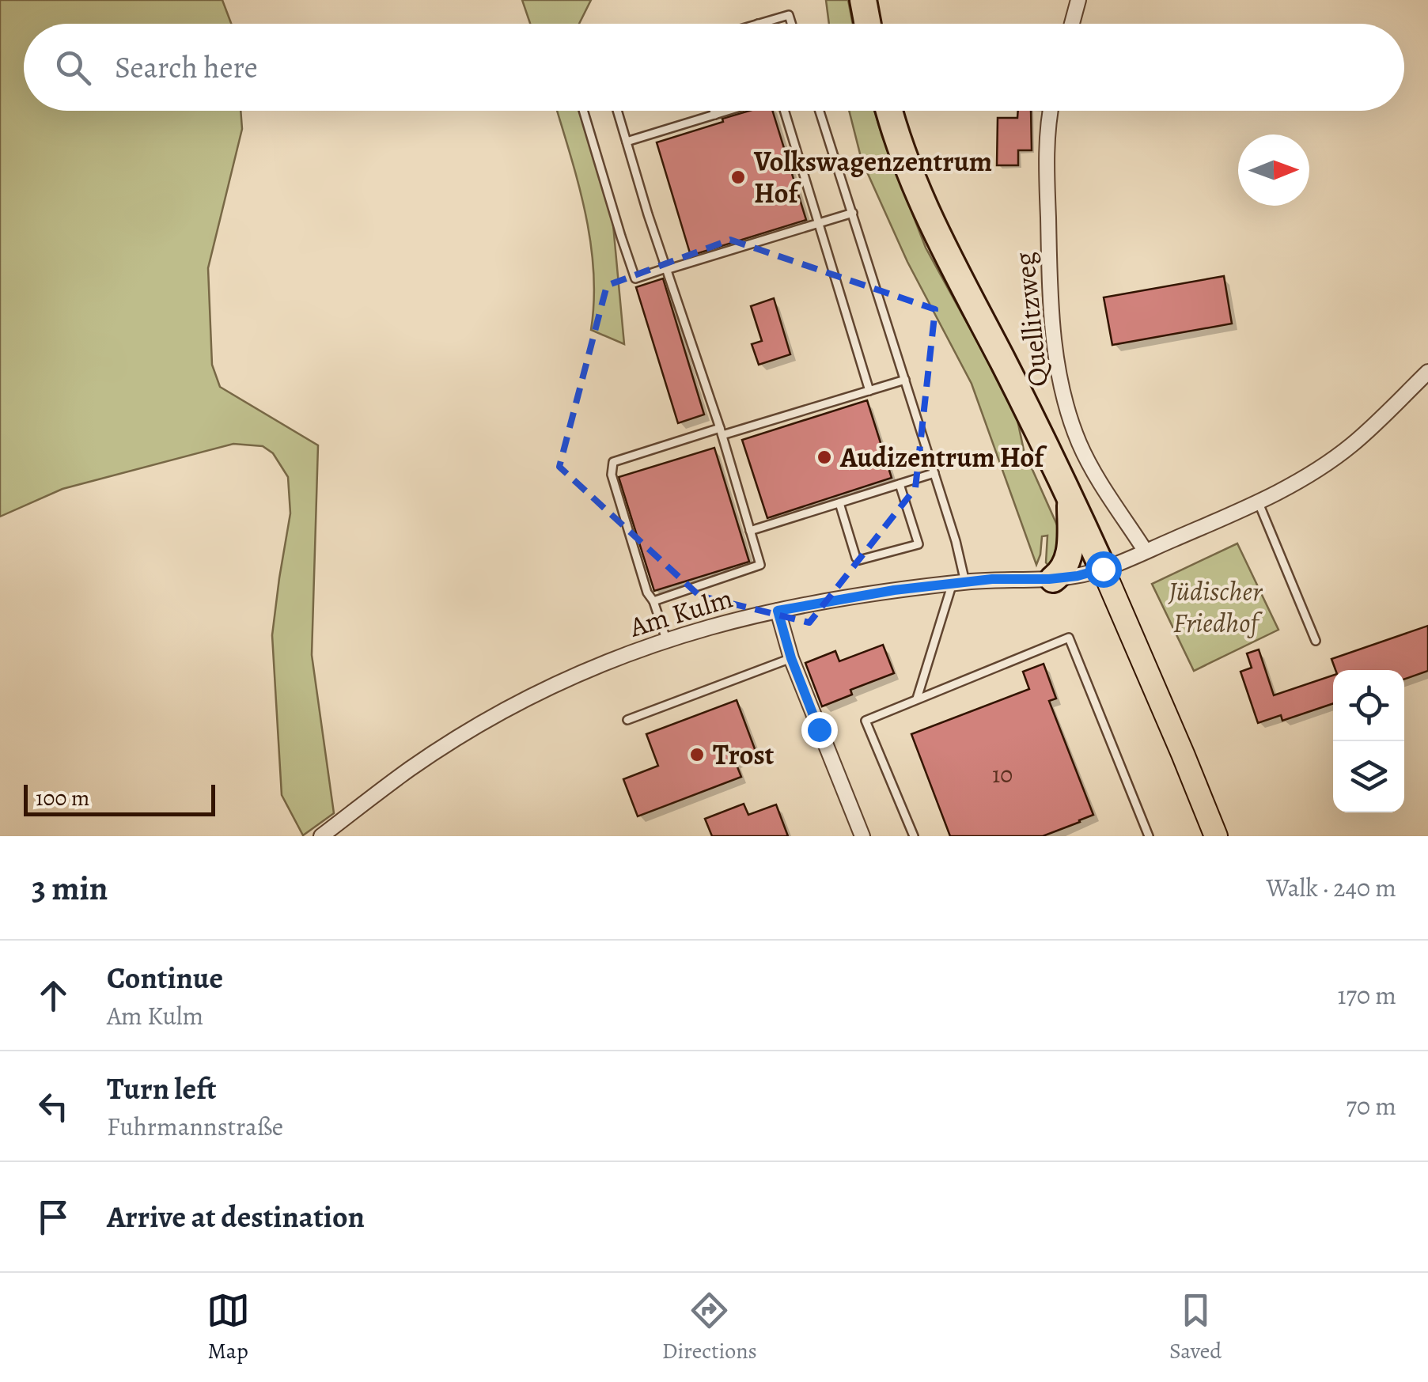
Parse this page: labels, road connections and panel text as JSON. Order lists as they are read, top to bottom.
{
  "streets": {
    "street": ["Quellitzweg", "Am Kulm"]
  },
  "crossings": [
    ["Quellitzweg", "Am Kulm"]
  ],
  "parks": ["Jüdischer Friedhof"],
  "places": ["Volkswagenzentrum Hof", "Audizentrum Hof", "Trost"],
  "house_numbers": ["10"],
  "scale_bar": "100 m",
  "north": "right",
  "page": {
    "search": "Search here",
    "scale": "100 m",
    "heading": ["3 min", "Walk · 240 m"],
    "list": [
      ["Continue", "Am Kulm", "170 m"],
      ["Turn left", "Fuhrmannstraße", "70 m"],
      "Arrive at destination"
    ],
    "nav": ["Map", "Directions", "Saved"]
  }
}
